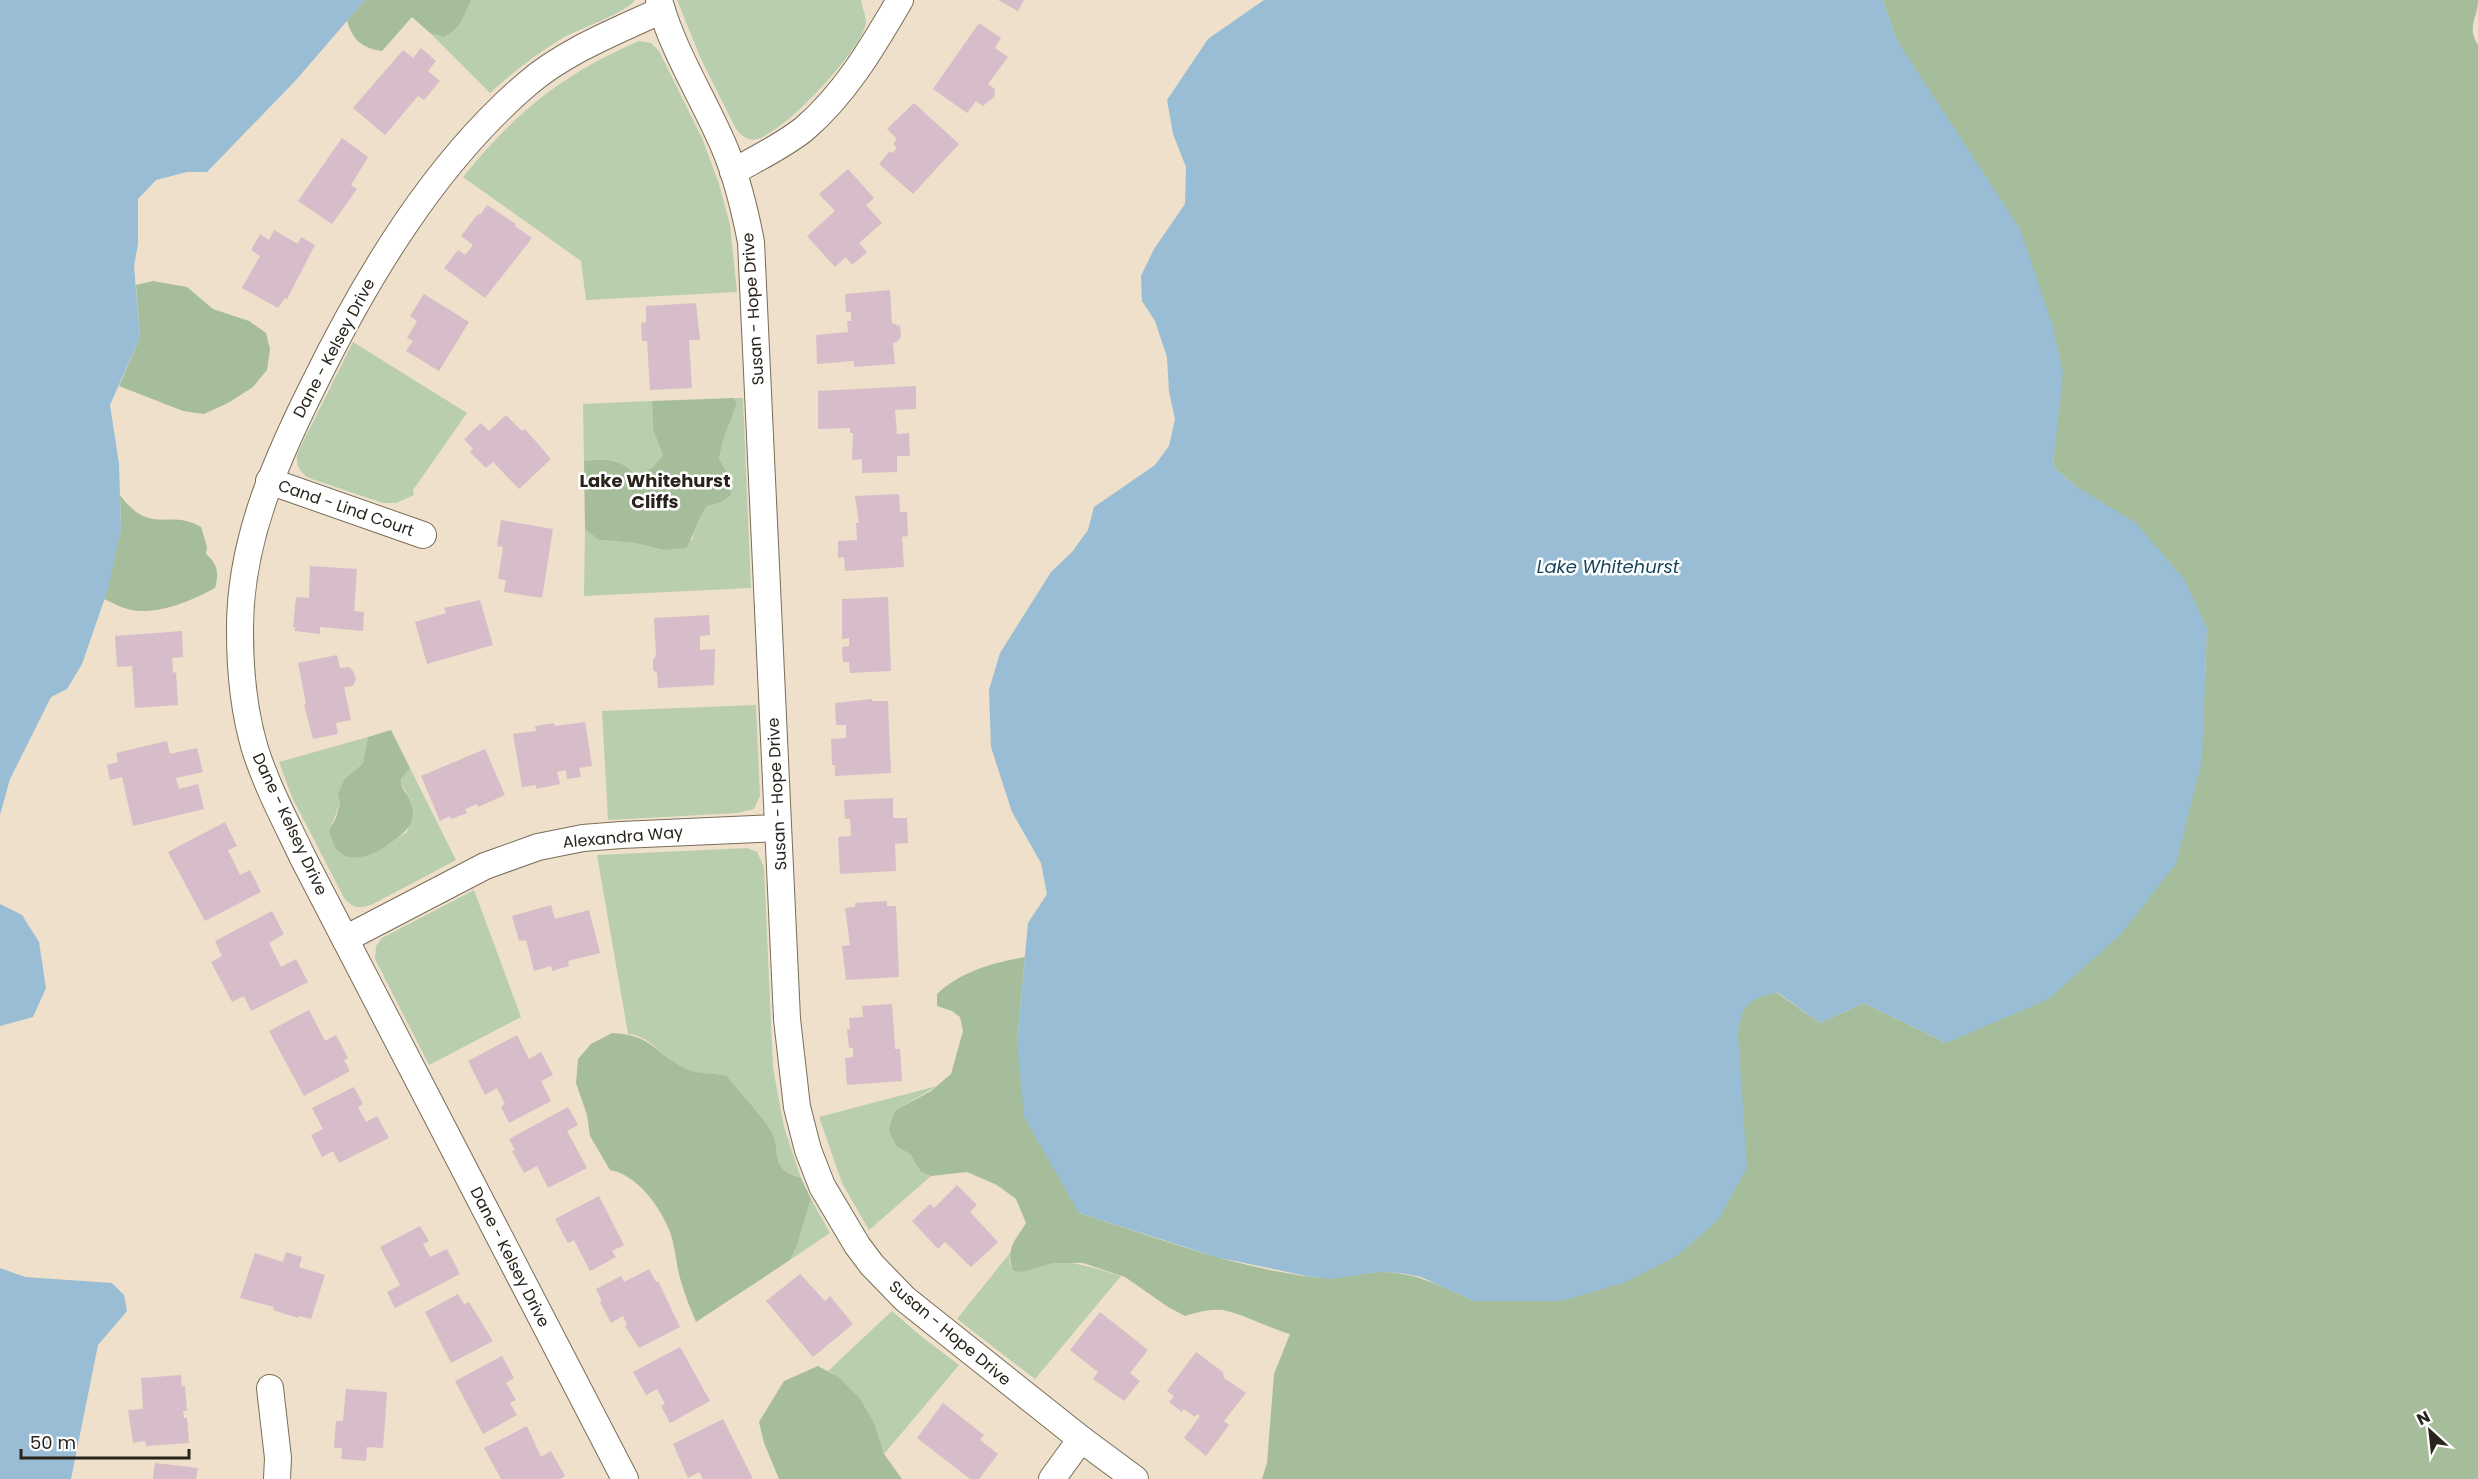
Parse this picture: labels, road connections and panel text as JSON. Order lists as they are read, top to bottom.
{
  "streets": {
    "street": [
      "Susan - Hope Drive",
      "Dane - Kelsey Drive",
      "Cand - Lind Court",
      "Alexandra Way"
    ]
  },
  "crossings": [
    ["Susan - Hope Drive", "Dane - Kelsey Drive"],
    ["Susan - Hope Drive", "Alexandra Way"],
    ["Dane - Kelsey Drive", "Cand - Lind Court"],
    ["Dane - Kelsey Drive", "Alexandra Way"]
  ],
  "districts": ["Lake Whitehurst Cliffs"],
  "water": ["Lake Whitehurst"],
  "scale_bar": "50 m",
  "north": "top left"
}
